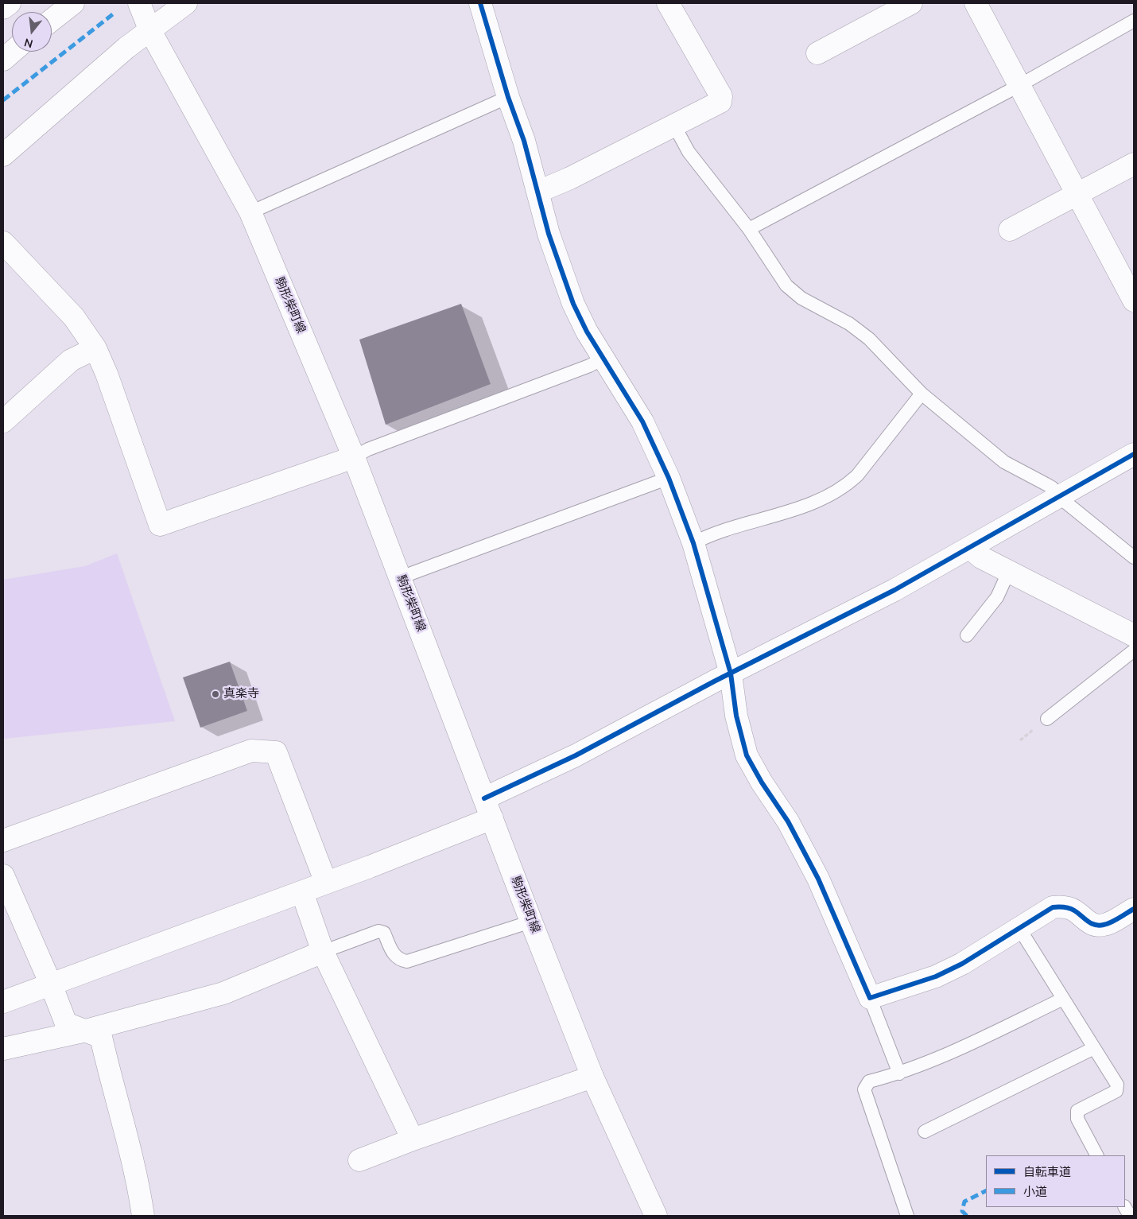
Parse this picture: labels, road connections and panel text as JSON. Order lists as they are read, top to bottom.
{
  "streets": {
    "main road": ["駒形柴町線"]
  },
  "places": ["真楽寺"],
  "legend": ["自転車道", "小道"],
  "north": "bottom"
}
